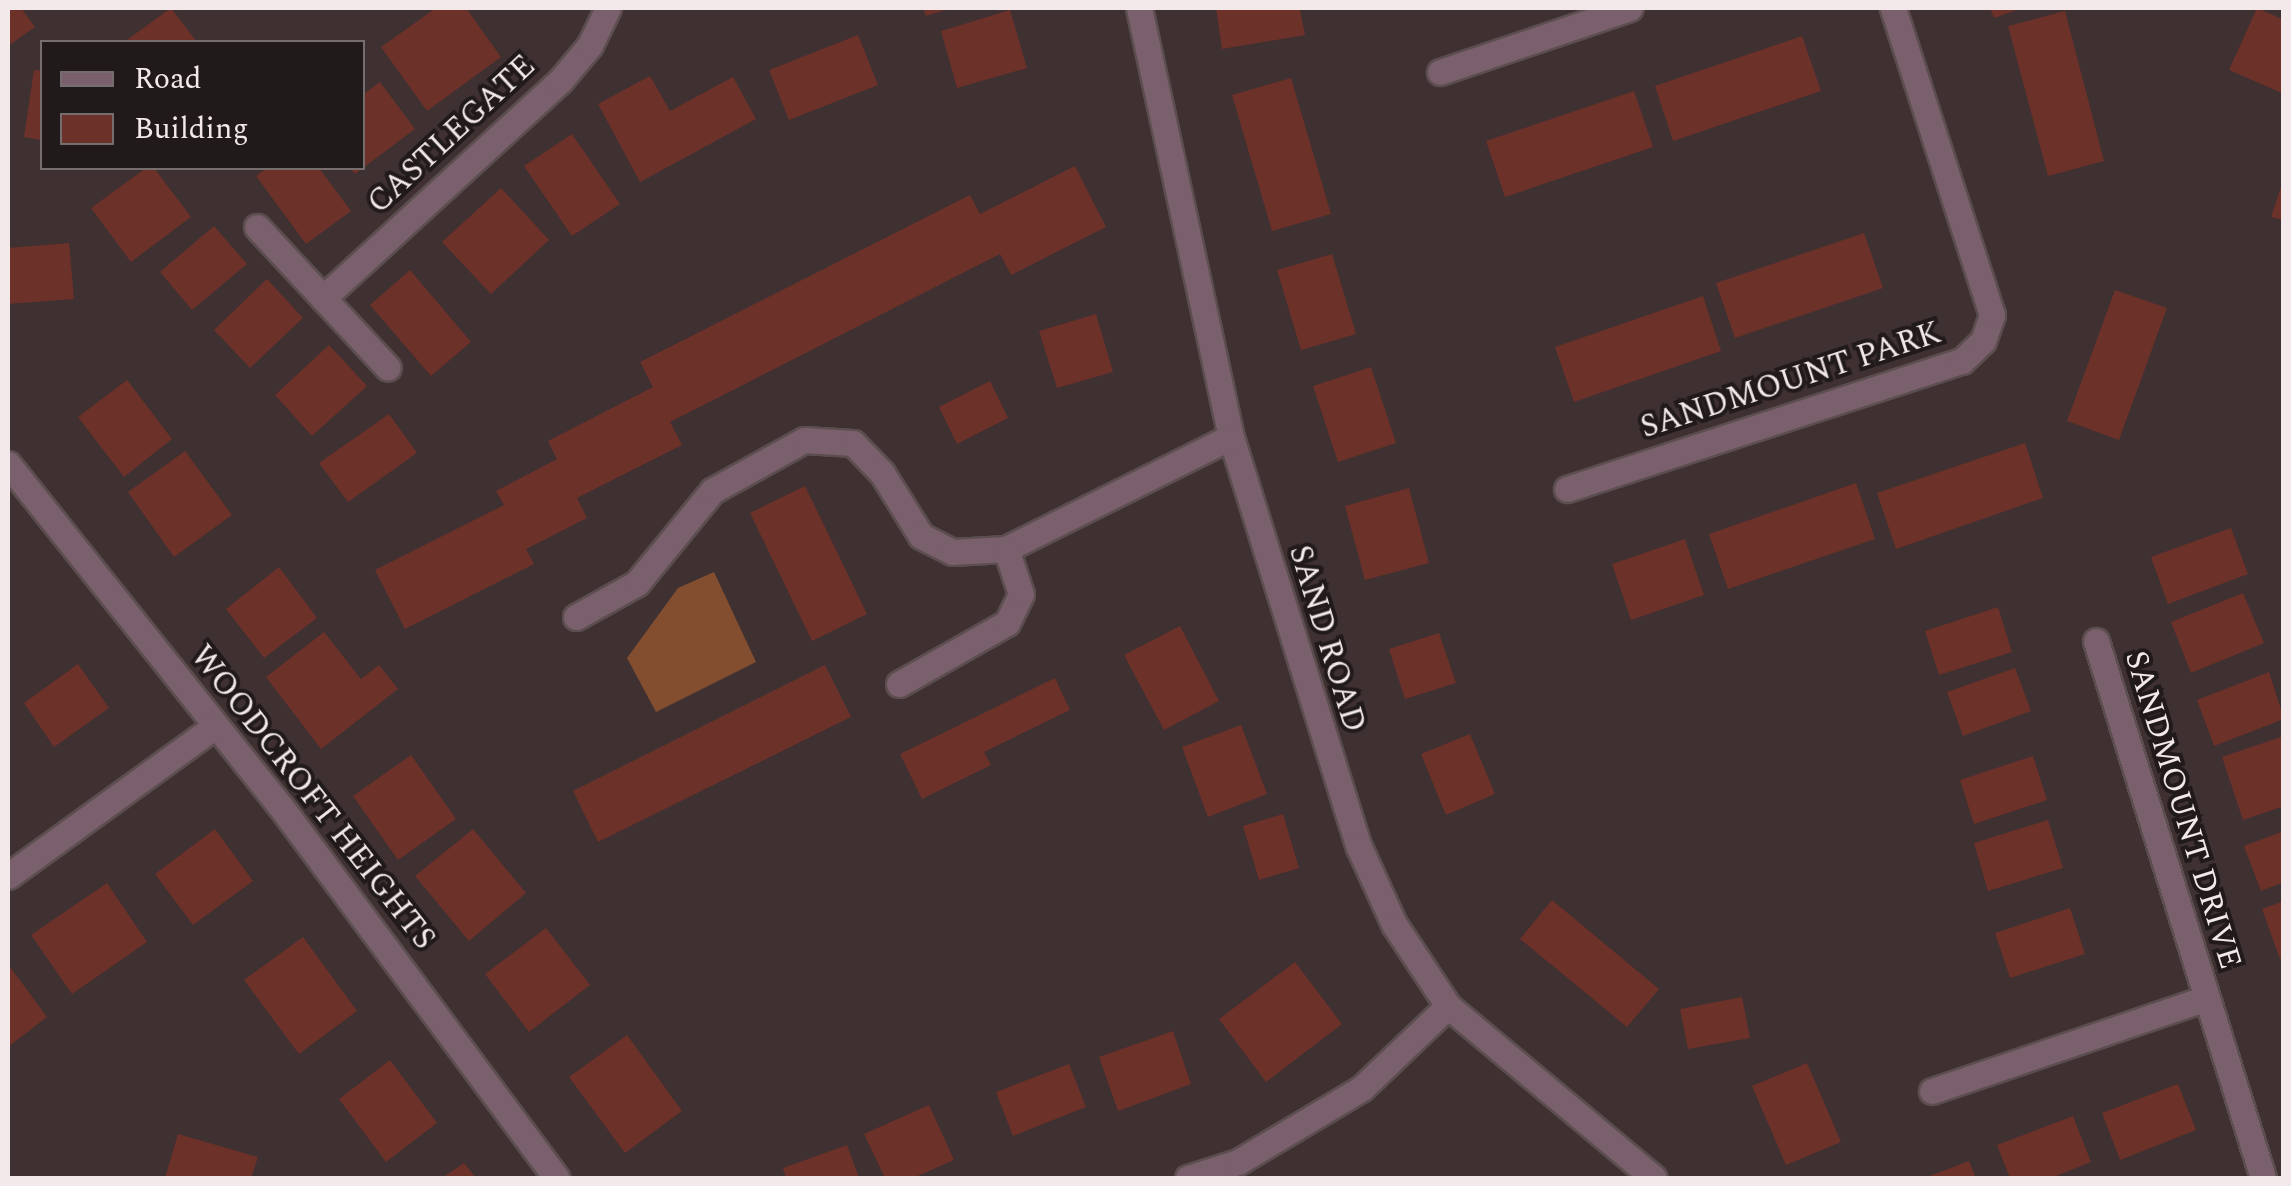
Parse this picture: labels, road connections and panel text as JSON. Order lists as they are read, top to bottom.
{
  "streets": {
    "street": [
      "CASTLEGATE",
      "SANDMOUNT PARK",
      "SAND ROAD",
      "WOODCROFT HEIGHTS",
      "SANDMOUNT DRIVE"
    ]
  },
  "legend": ["Road", "Building"]
}
